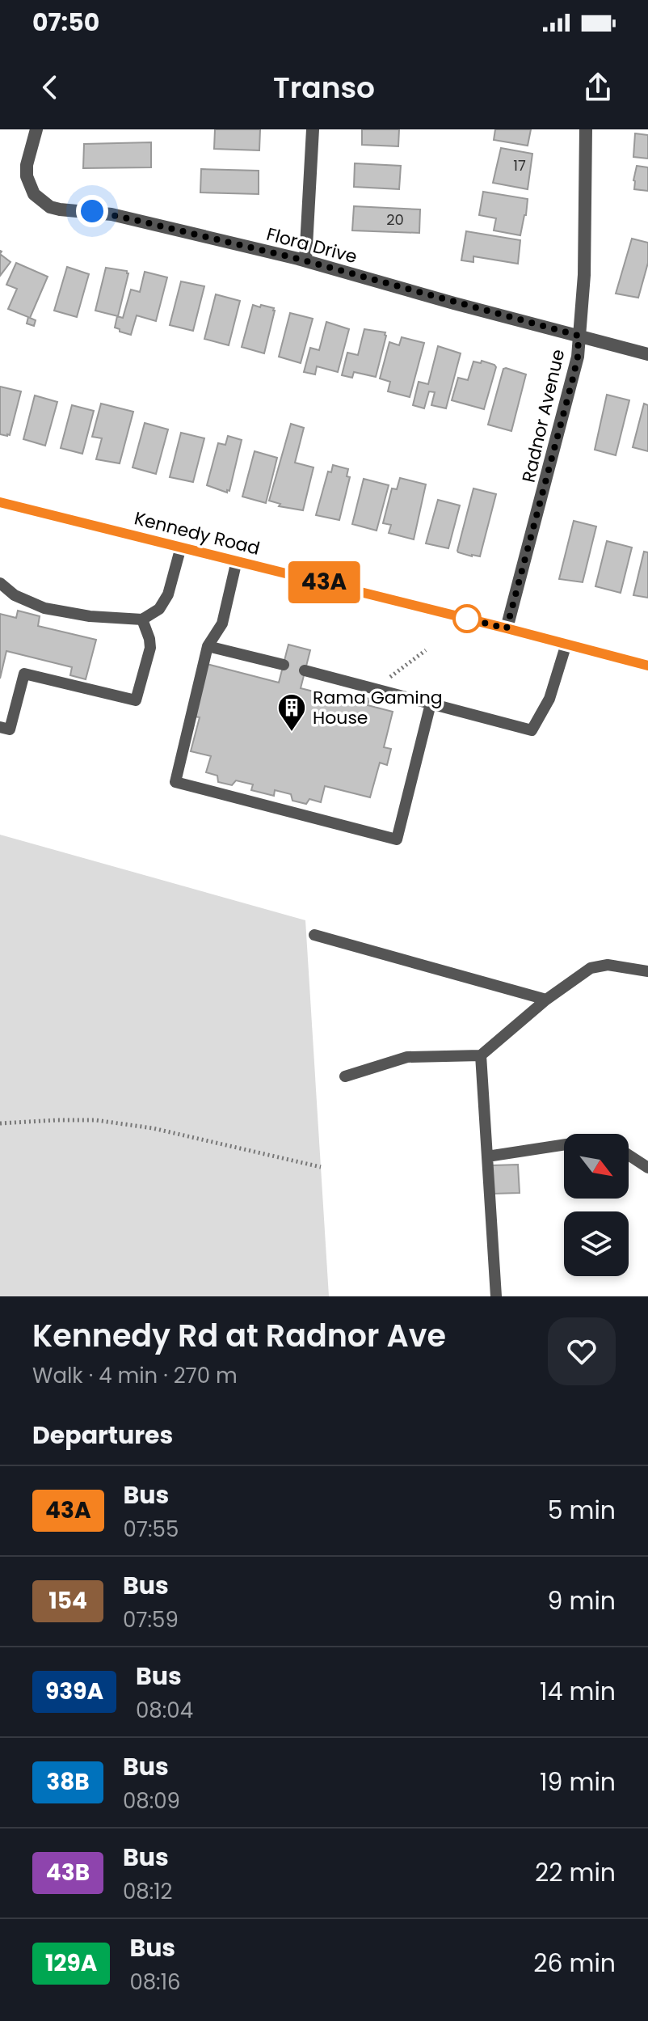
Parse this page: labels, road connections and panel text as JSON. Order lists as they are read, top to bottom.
{
  "streets": {
    "main road": ["Kennedy Road"],
    "street": ["Flora Drive", "Radnor Avenue"]
  },
  "crossings": [
    ["Flora Drive", "Radnor Avenue"],
    ["Radnor Avenue", "Kennedy Road"]
  ],
  "places": {
    "building": ["Rama Gaming House"]
  },
  "lines": ["bus line 43A"],
  "house_numbers": ["17", "20"],
  "north": "bottom right",
  "page": {
    "status": "07:50",
    "header": "Transo",
    "on_map": "43A",
    "heading": [
      ["Kennedy Rd at Radnor Ave", "Walk · 4 min · 270 m"],
      "Departures"
    ],
    "list": [
      {
        "mark": "43A",
        "name": "Bus",
        "note": "07:55",
        "value": "5 min"
      },
      {
        "mark": "154",
        "name": "Bus",
        "note": "07:59",
        "value": "9 min"
      },
      {
        "mark": "939A",
        "name": "Bus",
        "note": "08:04",
        "value": "14 min"
      },
      {
        "mark": "38B",
        "name": "Bus",
        "note": "08:09",
        "value": "19 min"
      },
      {
        "mark": "43B",
        "name": "Bus",
        "note": "08:12",
        "value": "22 min"
      },
      {
        "mark": "129A",
        "name": "Bus",
        "note": "08:16",
        "value": "26 min"
      }
    ]
  }
}
